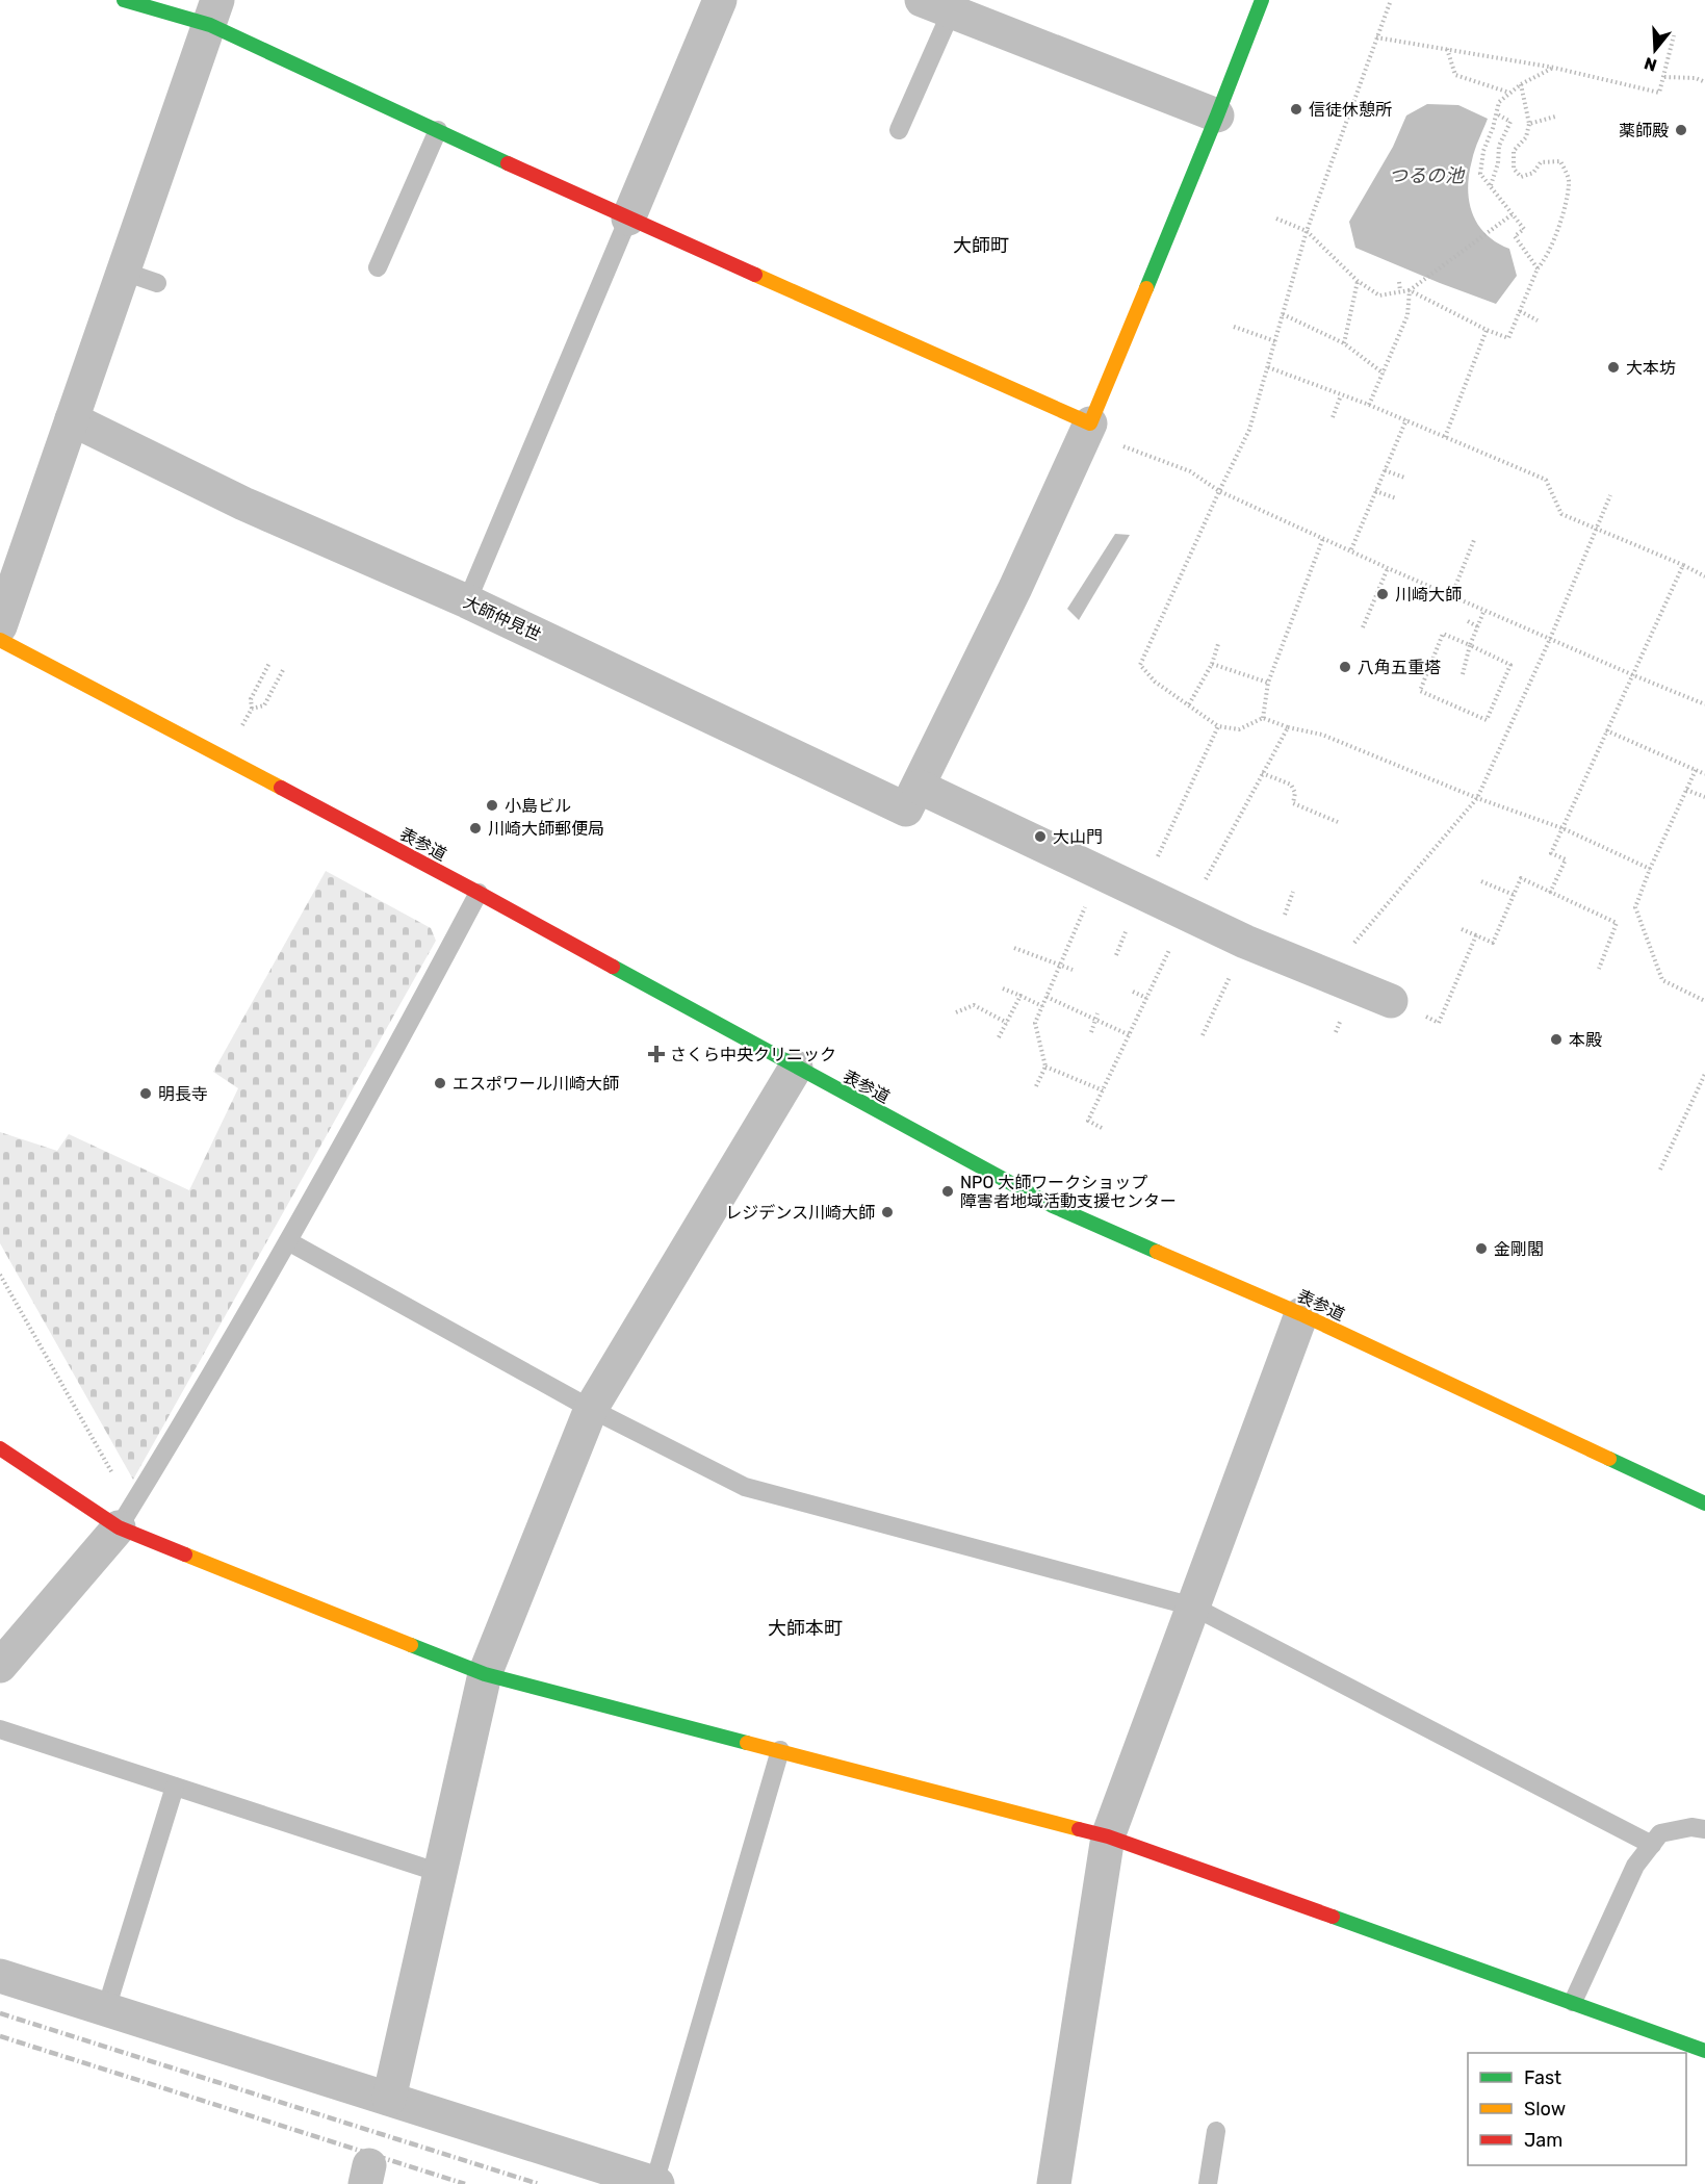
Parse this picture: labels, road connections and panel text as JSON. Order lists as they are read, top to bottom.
{
  "streets": {
    "street": ["大師仲見世", "表参道"]
  },
  "districts": ["大師町", "大師本町"],
  "water": ["つるの池"],
  "places": {
    "other": [
      "信徒休憩所",
      "薬師殿",
      "大本坊",
      "川崎大師",
      "八角五重塔",
      "小島ビル",
      "川崎大師郵便局",
      "大山門",
      "本殿",
      "エスポワール川崎大師",
      "明長寺",
      "NPO 大師ワークショップ 障害者地域活動支援センター",
      "レジデンス川崎大師",
      "金剛閣"
    ],
    "health": ["さくら中央クリニック"]
  },
  "legend": ["Fast", "Slow", "Jam"],
  "north": "bottom"
}
